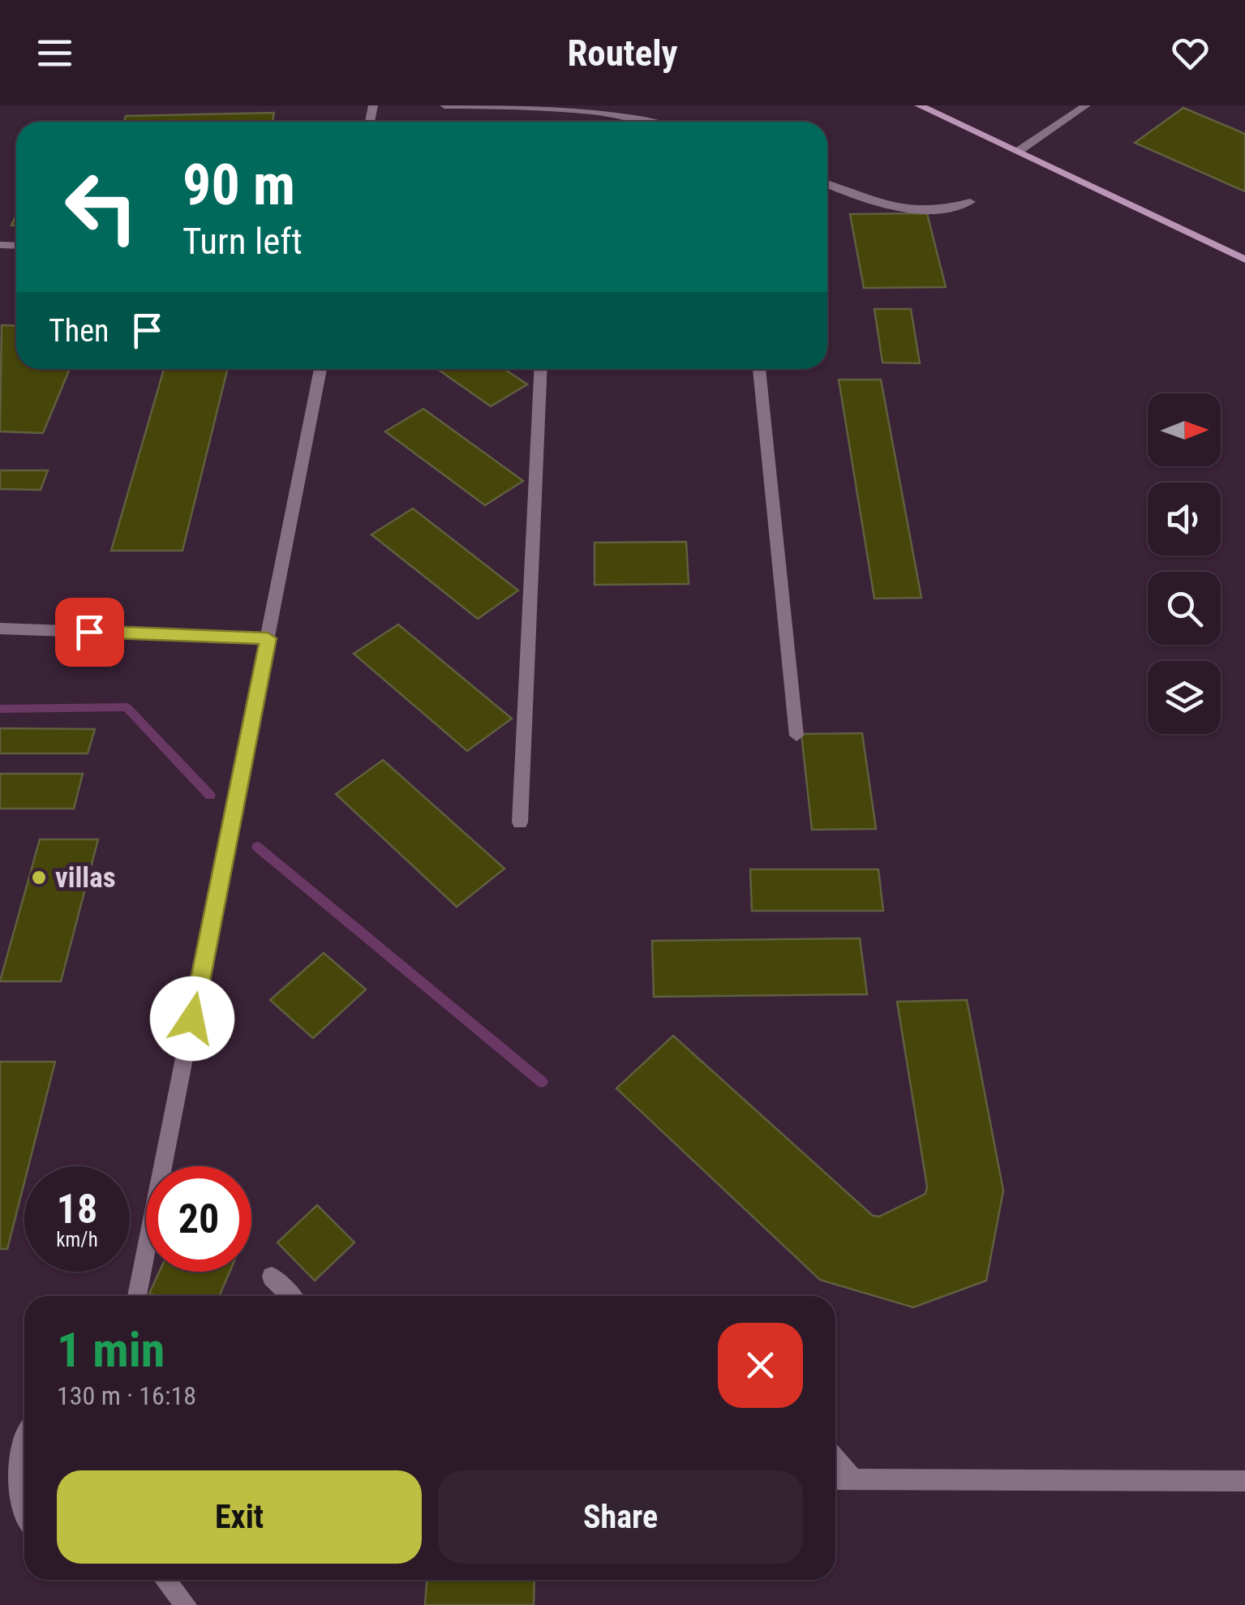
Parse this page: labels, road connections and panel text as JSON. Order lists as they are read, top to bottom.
{
  "places": ["villas"],
  "north": "right",
  "page": {
    "header": "Routely",
    "turn": ["90 m", "Turn left"],
    "then": "Then",
    "speed": "18 km/h",
    "limit": "20",
    "heading": ["1 min", "130 m · 16:18"],
    "buttons": ["Exit", "Share"]
  }
}
